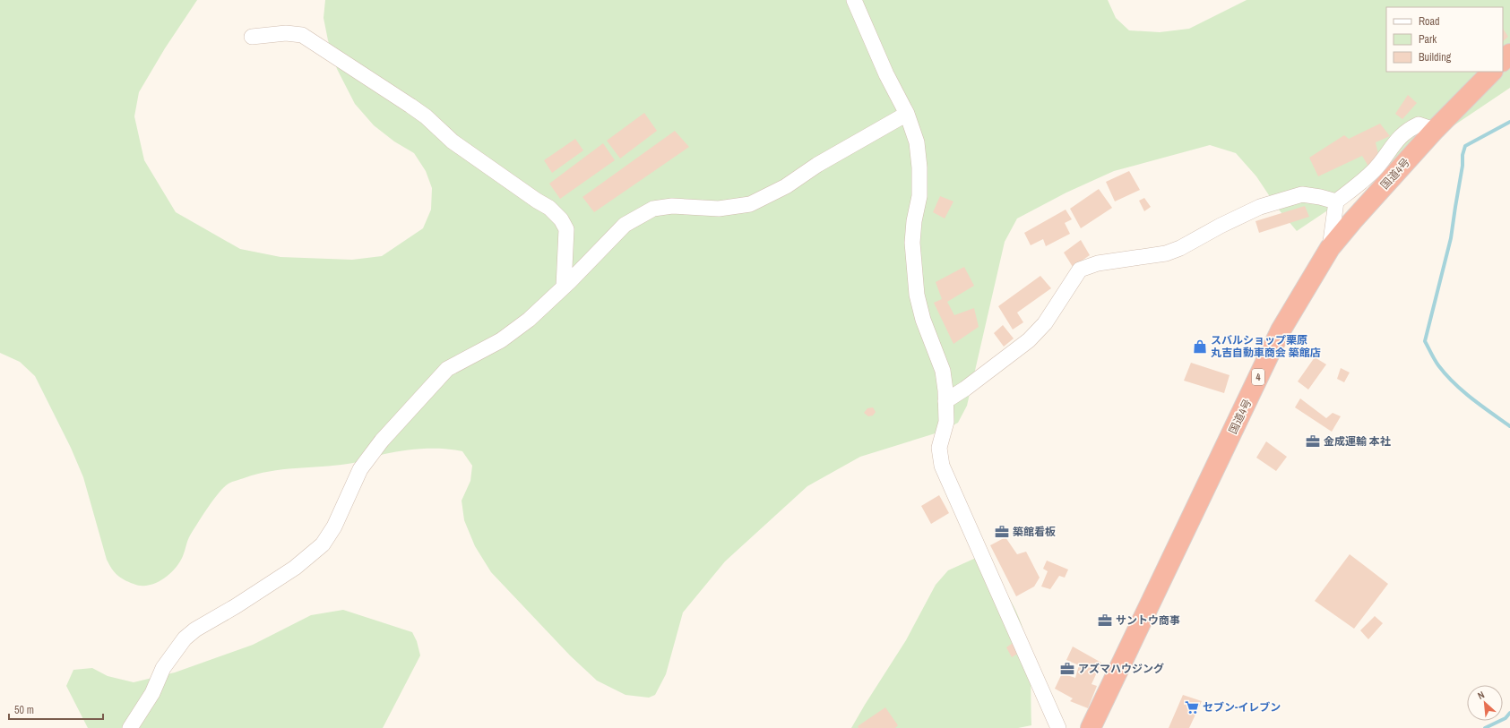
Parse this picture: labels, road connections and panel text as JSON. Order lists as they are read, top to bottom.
{
  "streets": {
    "highway": ["国道4号", "4"]
  },
  "places": {
    "shop": ["スバルショップ栗原 丸吉自動車商会 築館店"],
    "office": [
      "金成運輸 本社",
      "築館看板",
      "サントウ商事",
      "アズマハウジング"
    ],
    "supermarket": ["セブン-イレブン"]
  },
  "legend": ["Road", "Park", "Building"],
  "scale_bar": "50 m",
  "north": "top left"
}
